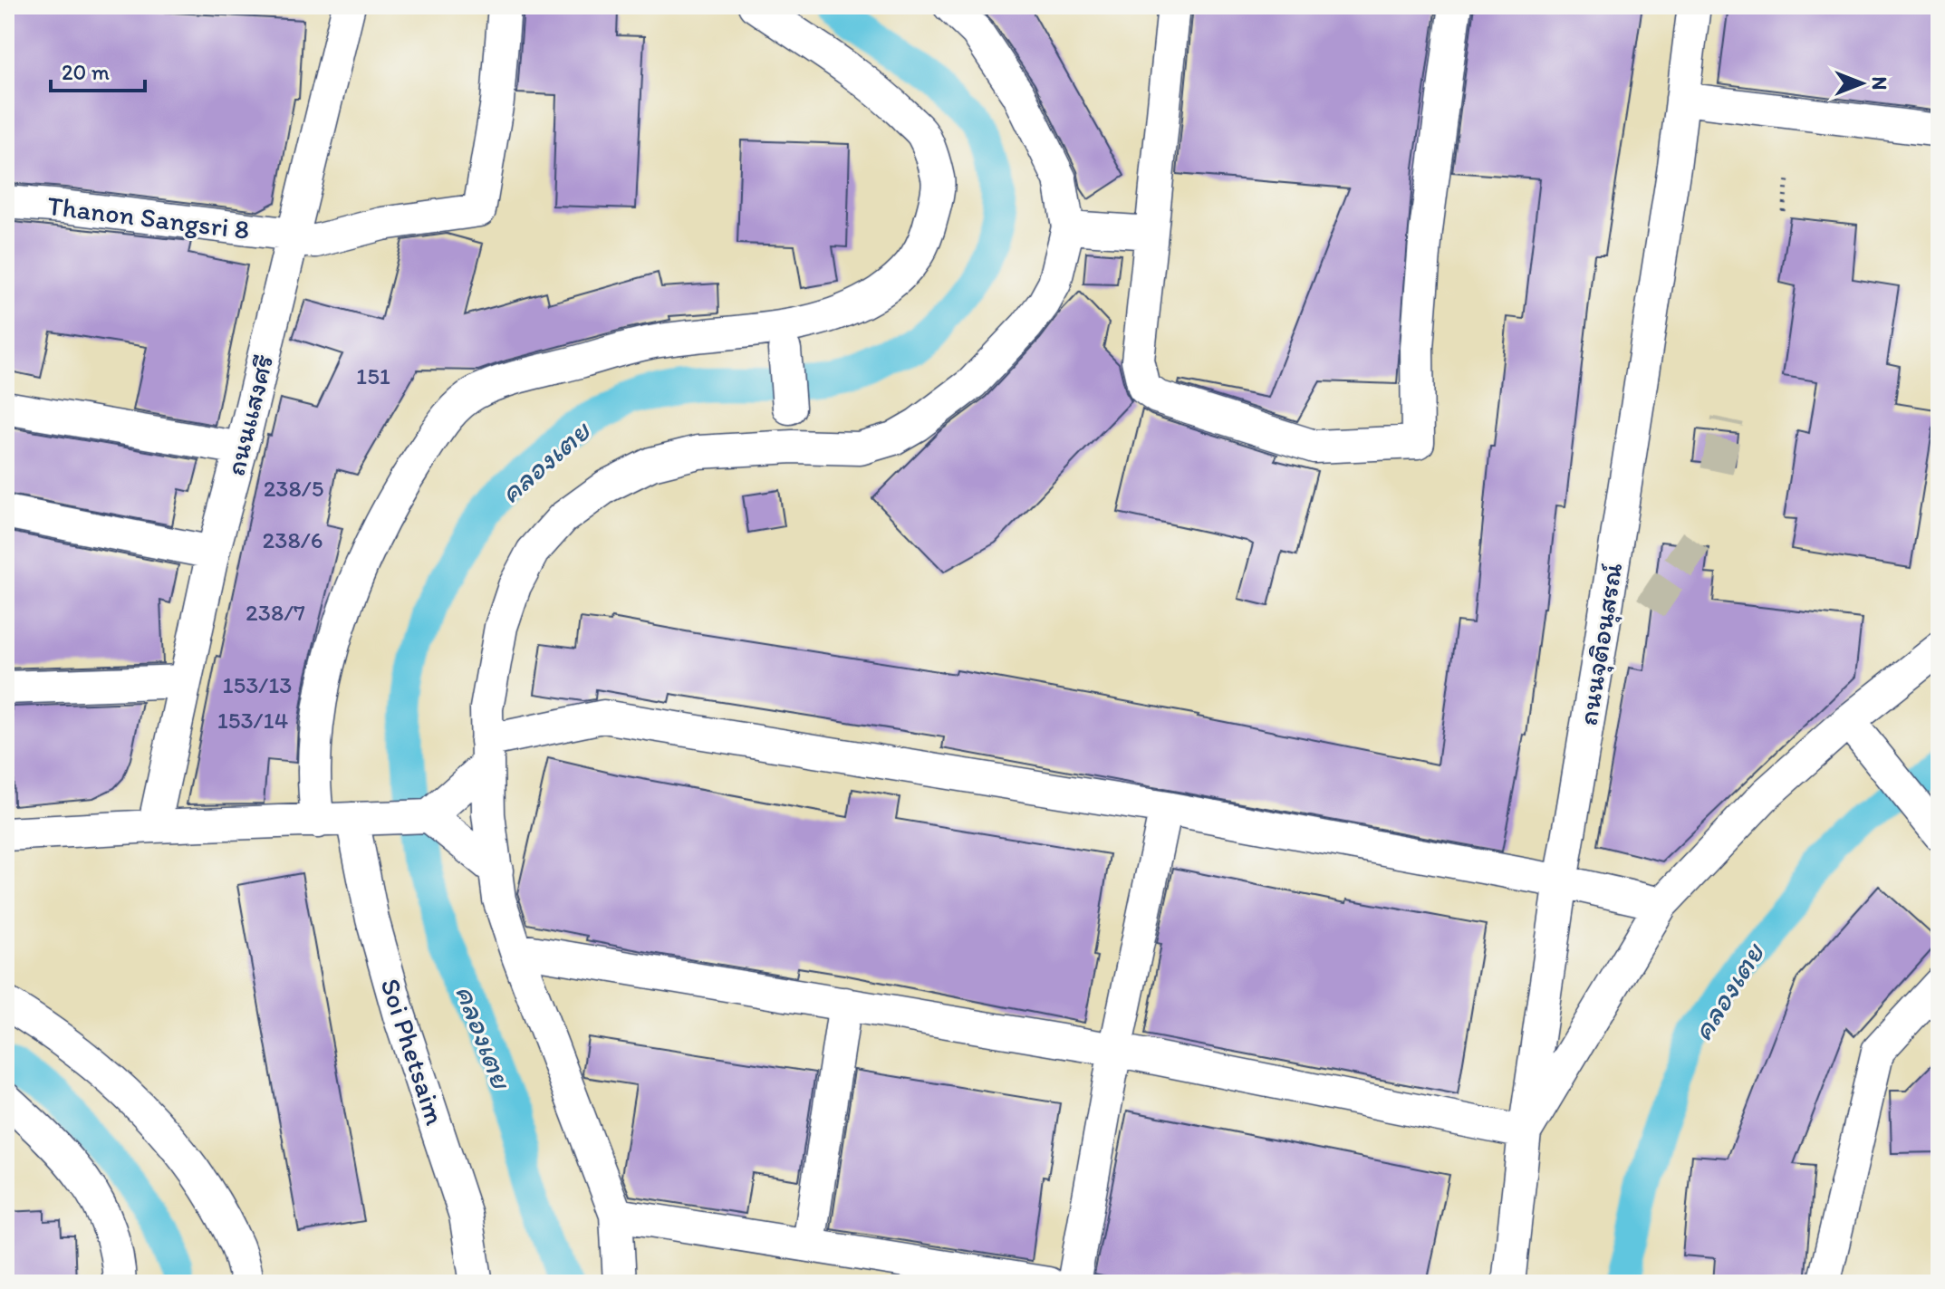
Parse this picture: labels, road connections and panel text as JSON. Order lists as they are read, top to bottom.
{
  "streets": {
    "street": [
      "Thanon Sangsri 8",
      "ถนนเเสงศรี",
      "ถนนจุติอนุสรณ์",
      "Soi Phetsaim"
    ]
  },
  "crossings": [
    ["Thanon Sangsri 8", "ถนนเเสงศรี"]
  ],
  "water": ["คลองเตย"],
  "house_numbers": [
    "151",
    "238/5",
    "238/6",
    "238/7",
    "153/13",
    "153/14"
  ],
  "scale_bar": "20 m",
  "north": "right"
}
